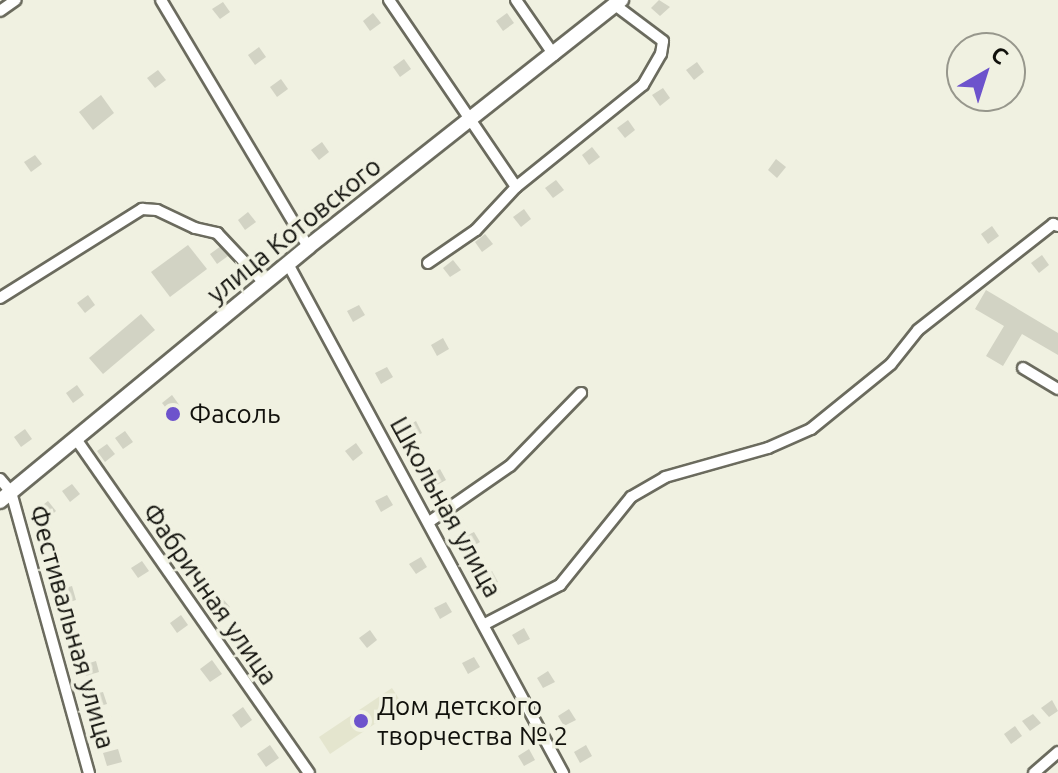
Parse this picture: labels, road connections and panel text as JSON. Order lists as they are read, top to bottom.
{
  "streets": {
    "main road": ["улица Котовского"],
    "street": ["Школьная улица", "Фабричная улица", "Фестивальная улица"]
  },
  "crossings": [
    ["улица Котовского", "Школьная улица"],
    ["улица Котовского", "Фабричная улица"],
    ["улица Котовского", "Фестивальная улица"]
  ],
  "places": ["Фасоль", "Дом детского творчества № 2"],
  "north": "top right"
}
